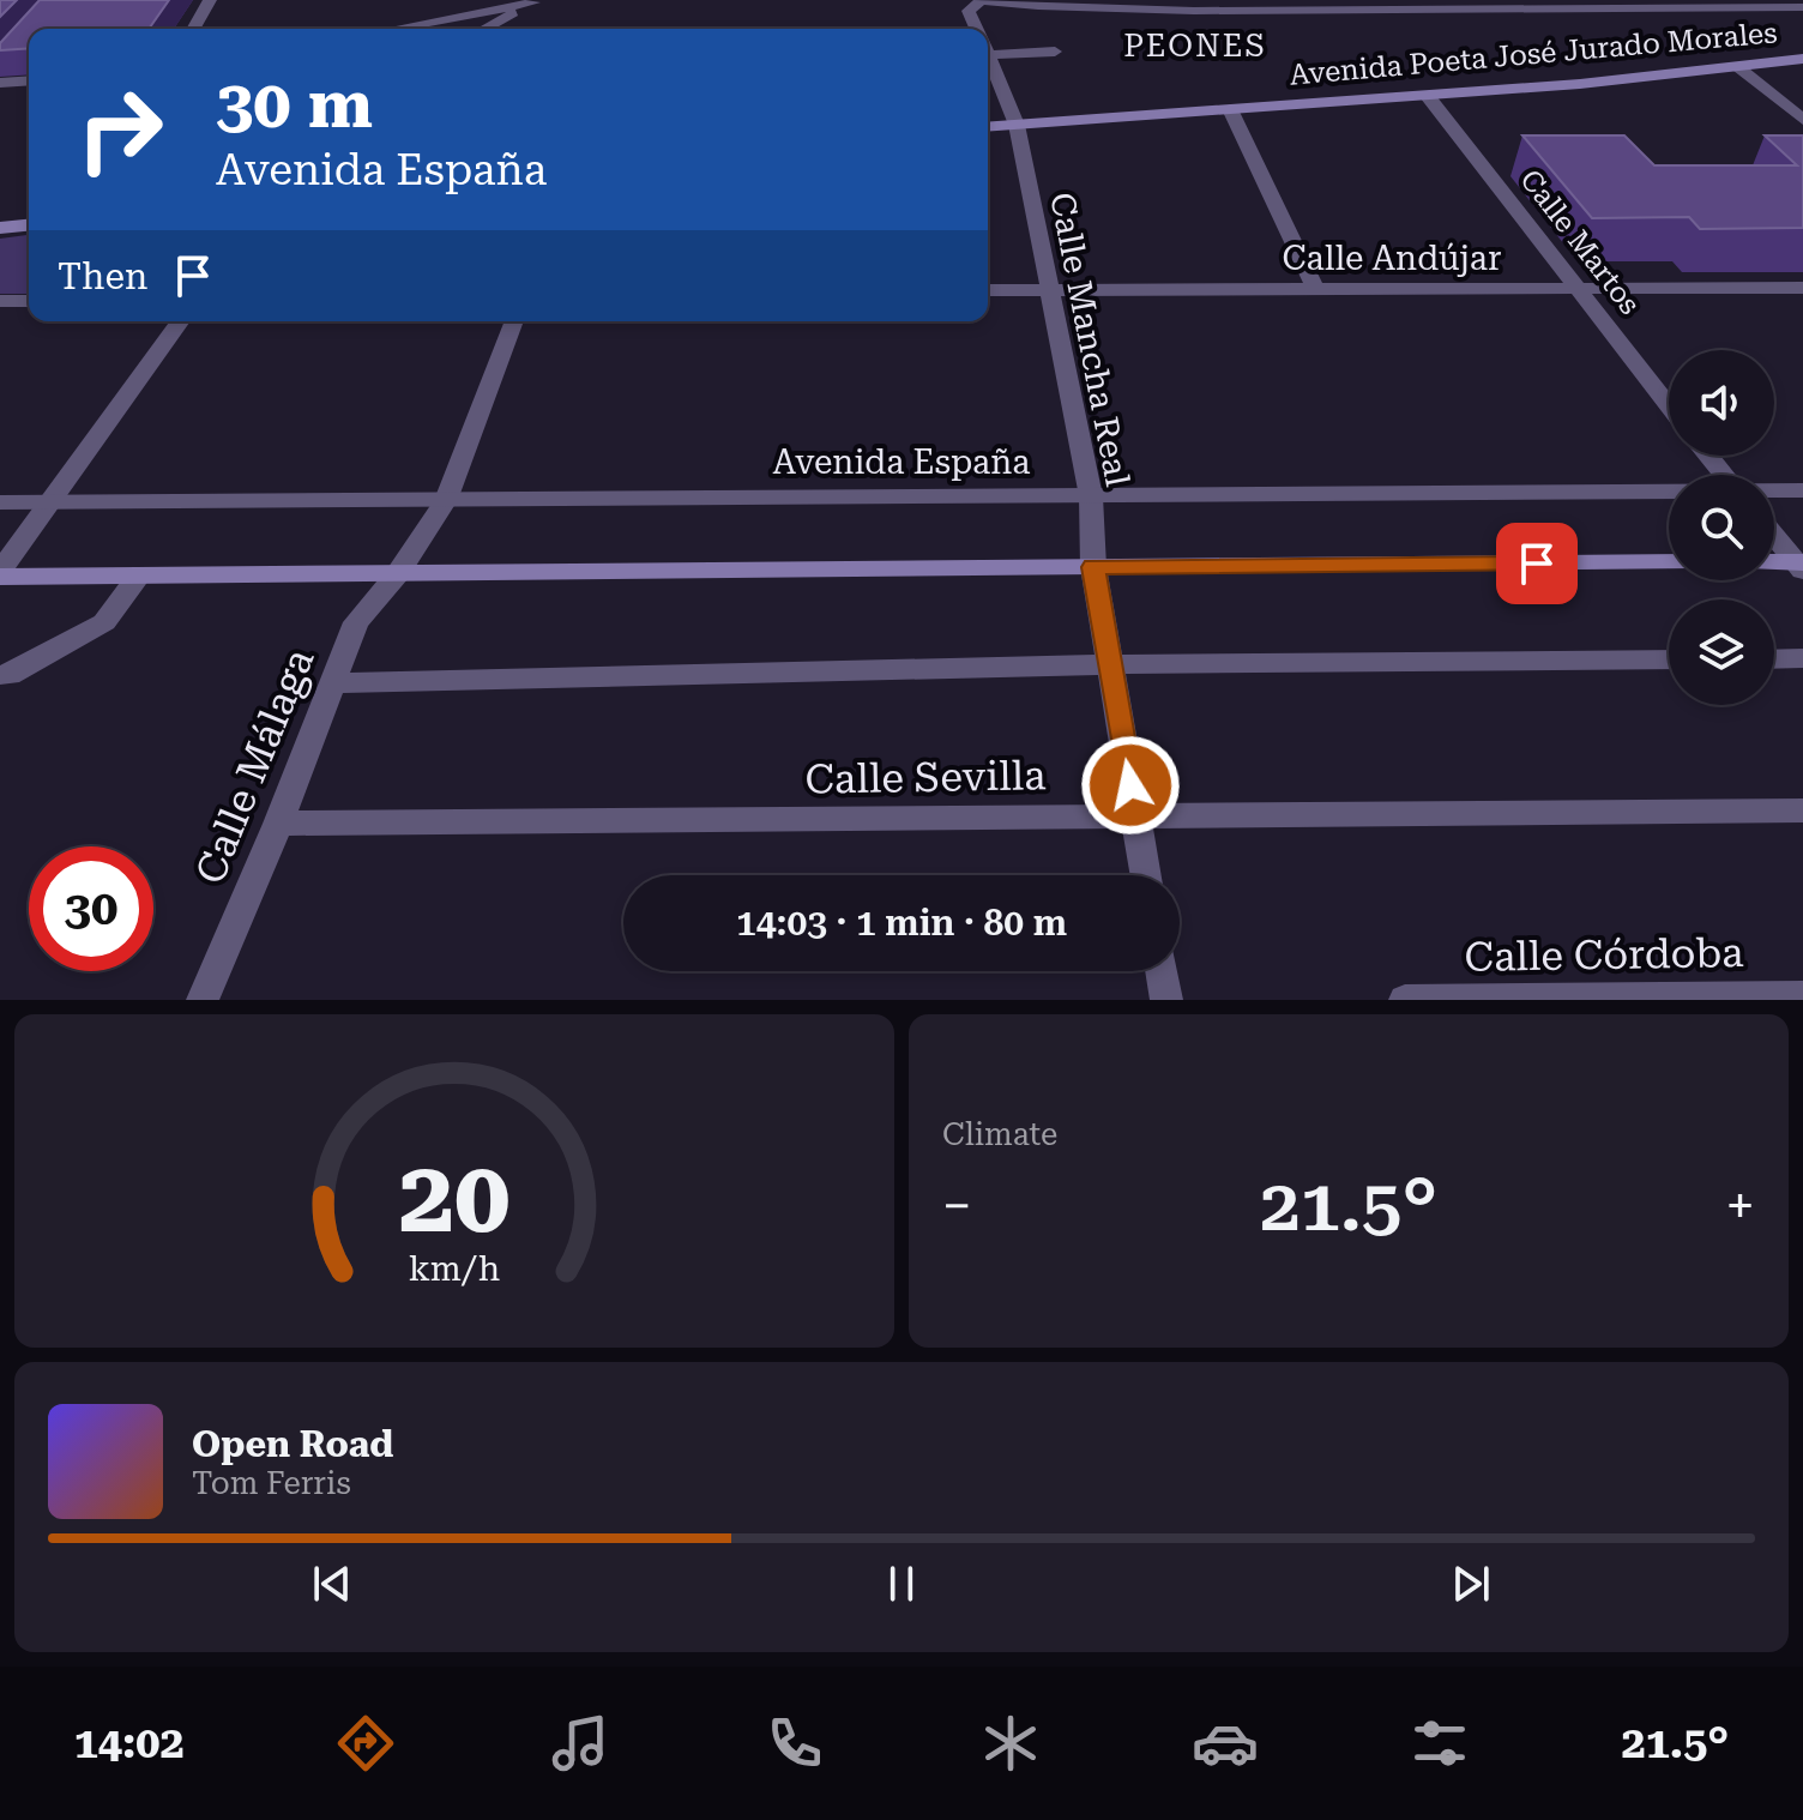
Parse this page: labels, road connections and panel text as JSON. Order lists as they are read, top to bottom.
{
  "streets": {
    "main road": ["Avenida Poeta José Jurado Morales"],
    "street": [
      "Calle Martos",
      "Calle Andújar",
      "Calle Mancha Real",
      "Avenida España",
      "Calle Málaga",
      "Calle Sevilla",
      "Calle Córdoba"
    ]
  },
  "crossings": [
    ["Avenida Poeta José Jurado Morales", "Calle Martos"],
    ["Avenida Poeta José Jurado Morales", "Calle Mancha Real"],
    ["Calle Martos", "Calle Andújar"],
    ["Calle Andújar", "Calle Mancha Real"],
    ["Calle Mancha Real", "Avenida España"],
    ["Calle Mancha Real", "Calle Sevilla"],
    ["Avenida España", "Calle Málaga"],
    ["Calle Málaga", "Calle Sevilla"]
  ],
  "districts": ["PEONES"],
  "page": {
    "turn": ["30 m", "Avenida España"],
    "then": "Then",
    "limit": "30",
    "trip": "14:03 · 1 min · 80 m",
    "tile": "Climate",
    "heat": ["−", "21.5°", "+"],
    "song": ["Open Road", "Tom Ferris"],
    "tabs": ["14:02", "21.5°"],
    "gauge": ["20", "km/h"]
  }
}
